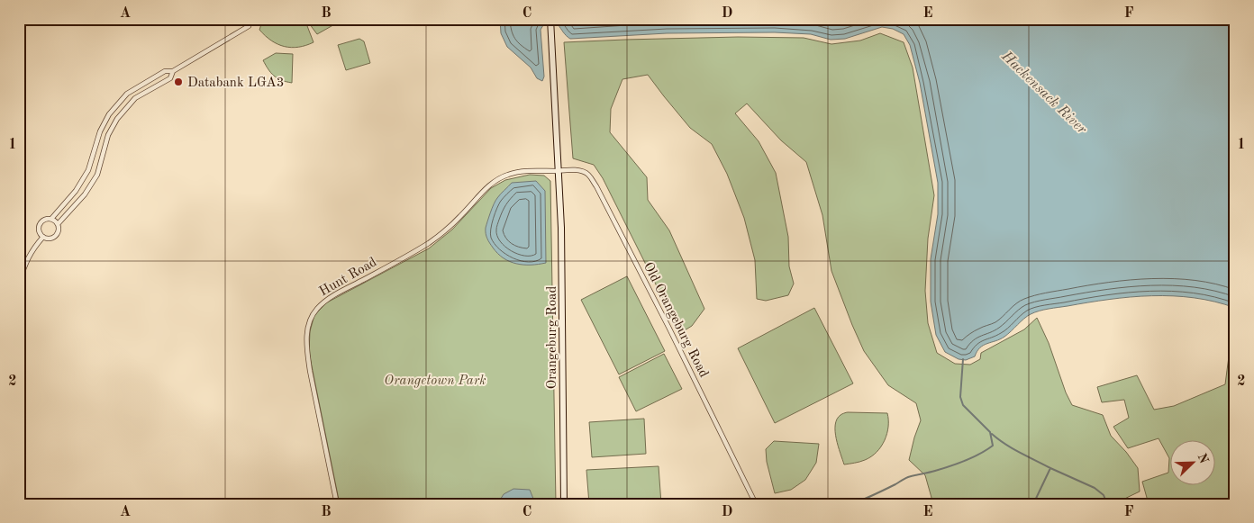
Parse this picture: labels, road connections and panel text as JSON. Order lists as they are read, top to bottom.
{
  "streets": {
    "main road": ["Orangeburg Road"],
    "street": ["Hunt Road", "Old Orangeburg Road"]
  },
  "crossings": [
    ["Hunt Road", "Old Orangeburg Road"],
    ["Hunt Road", "Orangeburg Road"],
    ["Old Orangeburg Road", "Orangeburg Road"]
  ],
  "water": ["Hackensack River"],
  "parks": ["Orangetown Park"],
  "places": ["Databank LGA3"],
  "north": "top right",
  "grid": {
    "columns": [
      "A",
      "B",
      "C",
      "D",
      "E",
      "F"
    ],
    "rows": ["1", "2"]
  }
}
